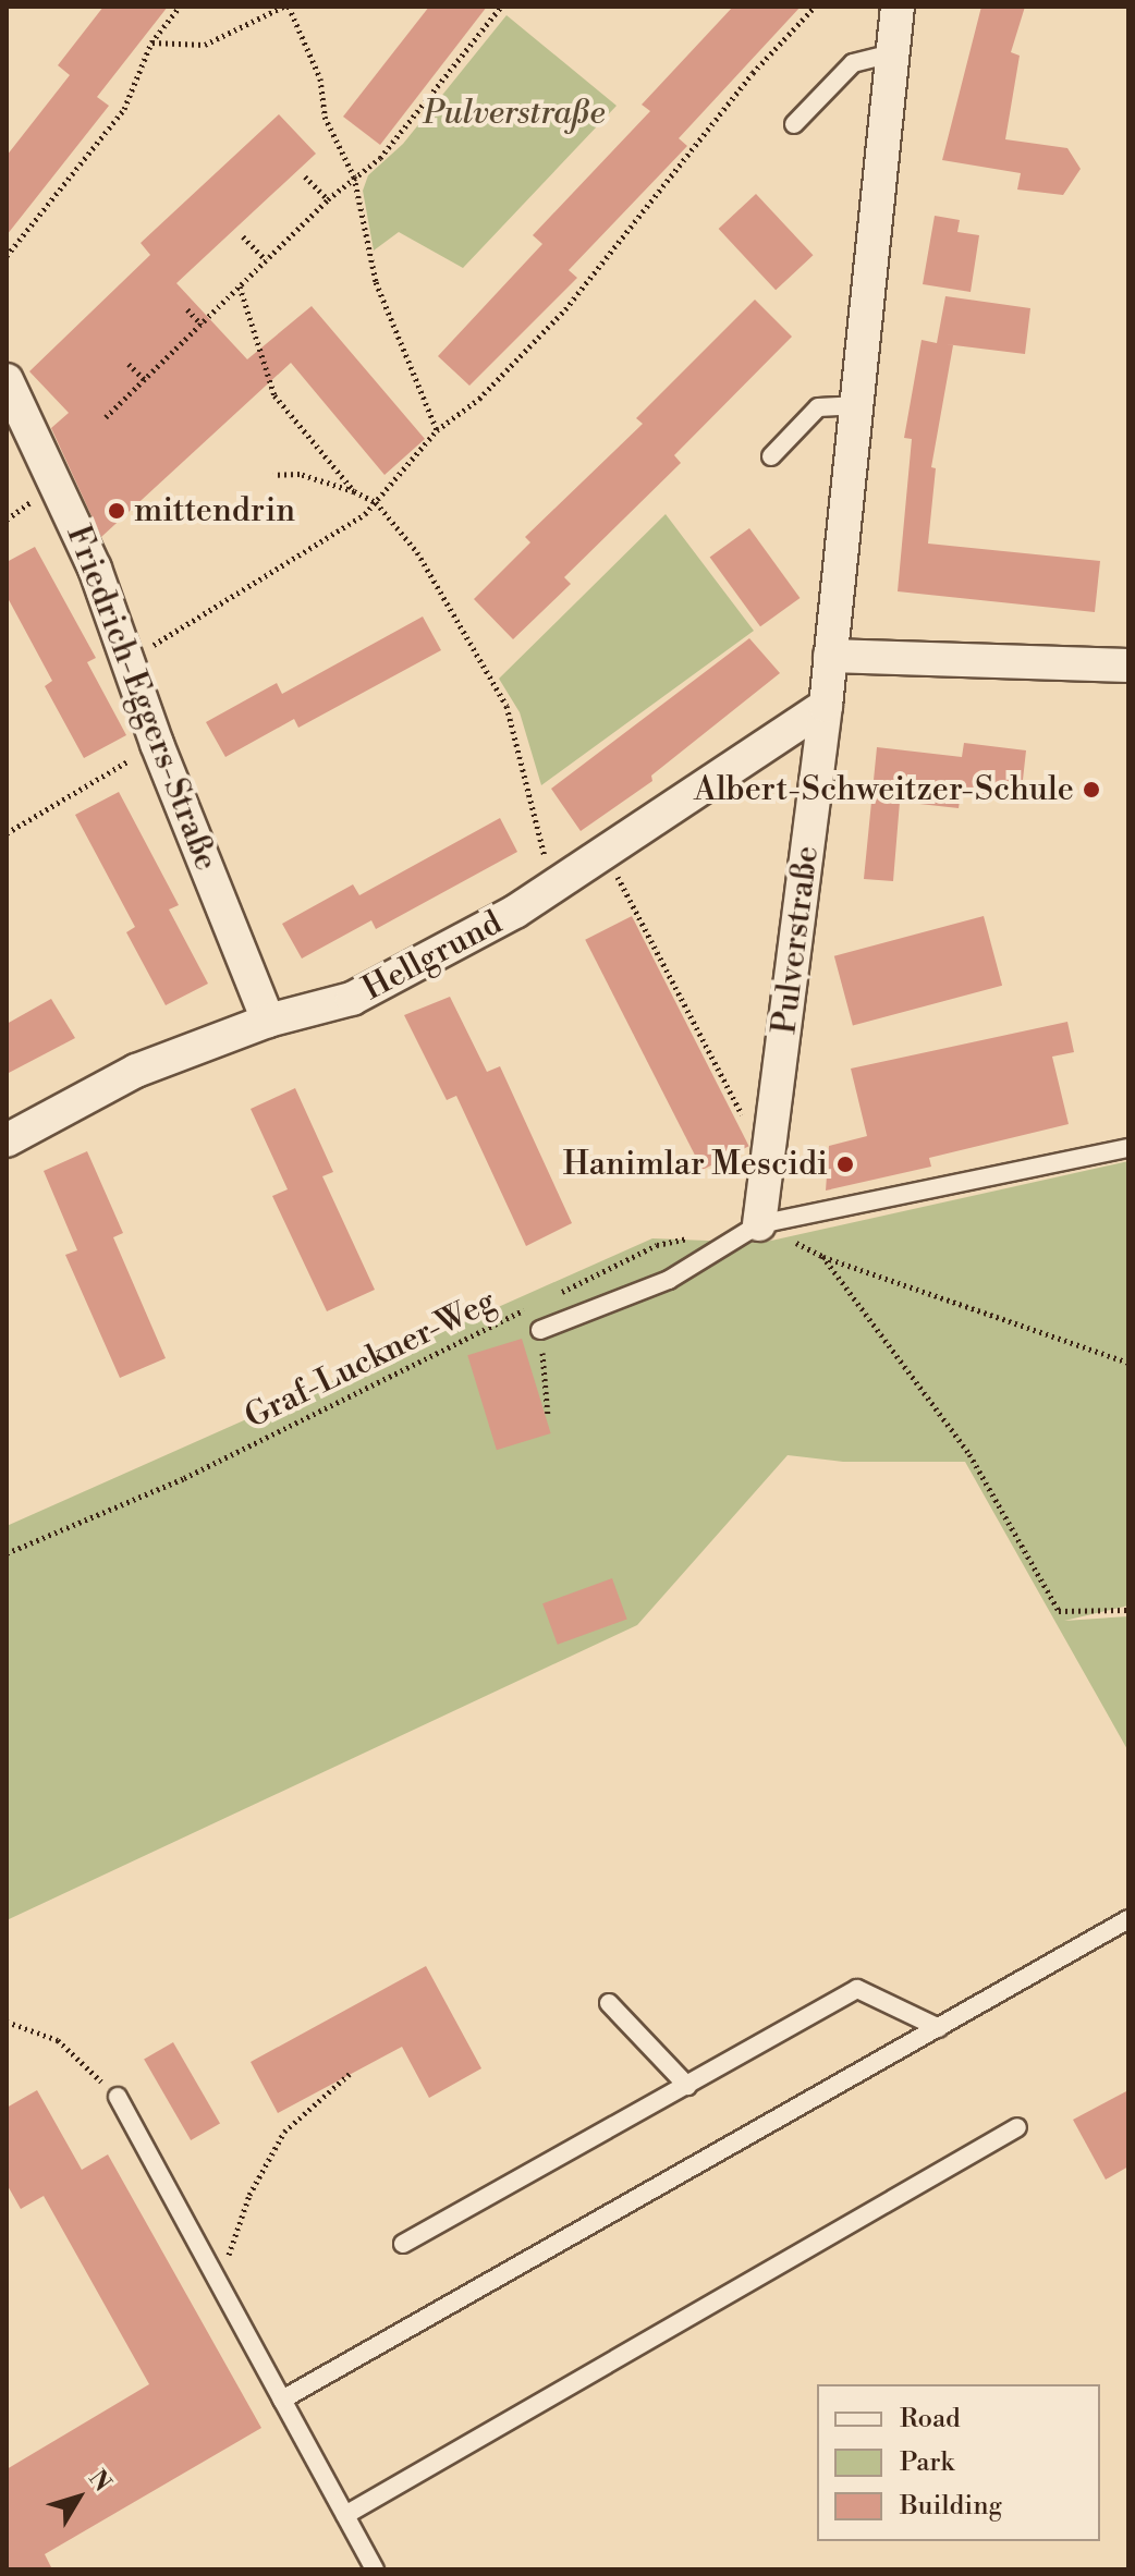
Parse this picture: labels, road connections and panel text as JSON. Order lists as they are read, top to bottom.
{
  "streets": {
    "street": ["Friedrich-Eggers-Straße", "Pulverstraße", "Hellgrund"],
    "path": ["Graf-Luckner-Weg"]
  },
  "crossings": [
    ["Friedrich-Eggers-Straße", "Hellgrund"],
    ["Pulverstraße", "Hellgrund"]
  ],
  "parks": ["Pulverstraße"],
  "places": ["mittendrin", "Albert-Schweitzer-Schule", "Hanimlar Mescidi"],
  "legend": ["Road", "Park", "Building"],
  "north": "top right"
}
